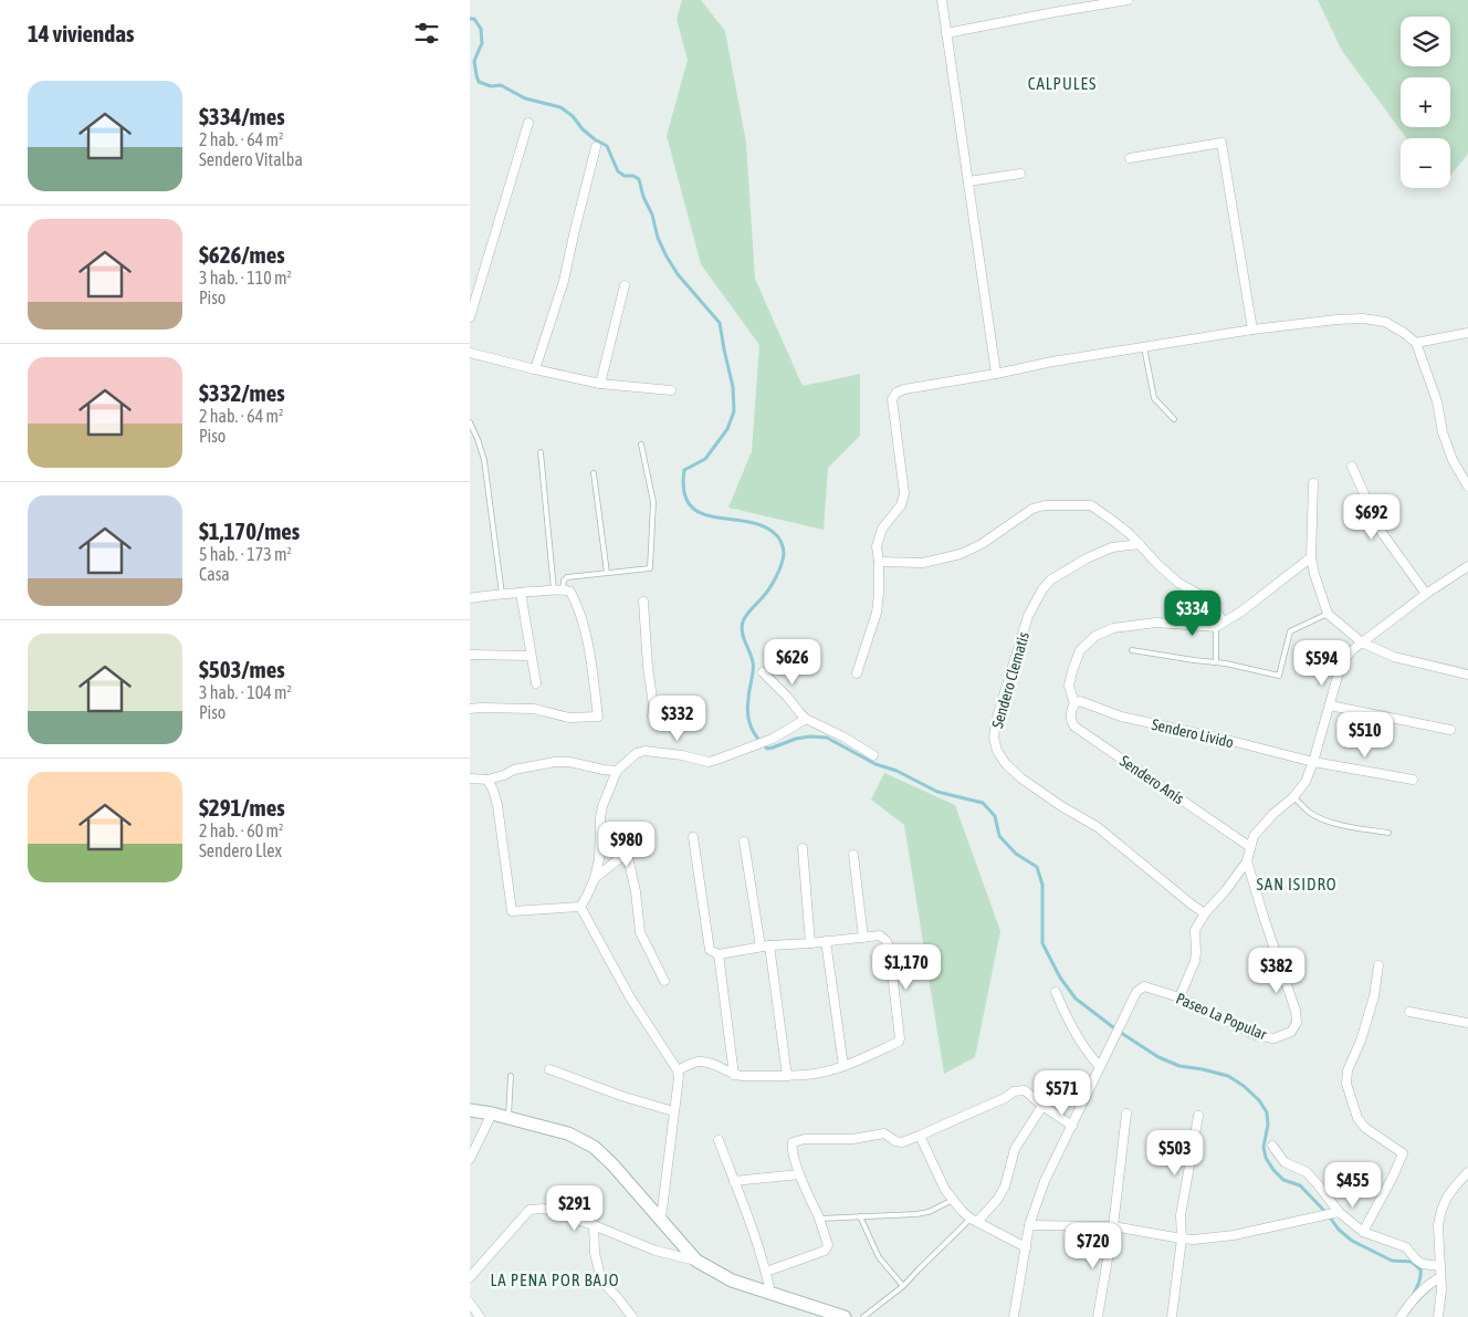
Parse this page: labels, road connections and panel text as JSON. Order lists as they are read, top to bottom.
{
  "streets": {
    "street": [
      "Sendero Clematis",
      "Sendero Livido",
      "Sendero Anís",
      "Paseo La Popular"
    ]
  },
  "crossings": [
    ["Sendero Livido", "Sendero Anís"]
  ],
  "districts": ["CALPULES", "SAN ISIDRO", "LA PENA POR BAJO"],
  "page": {
    "heading": "14 viviendas",
    "map_buttons": ["+", "−"],
    "list": [
      {
        "name": "$334/mes",
        "note": "2 hab. · 64 m² · Sendero Vitalba"
      },
      {
        "name": "$626/mes",
        "note": "3 hab. · 110 m² · Piso"
      },
      {
        "name": "$332/mes",
        "note": "2 hab. · 64 m² · Piso"
      },
      {
        "name": "$1,170/mes",
        "note": "5 hab. · 173 m² · Casa"
      },
      {
        "name": "$503/mes",
        "note": "3 hab. · 104 m² · Piso"
      },
      {
        "name": "$291/mes",
        "note": "2 hab. · 60 m² · Sendero Llex"
      }
    ],
    "price": [
      "$692",
      "$334",
      "$626",
      "$594",
      "$332",
      "$510",
      "$980",
      "$1,170",
      "$382",
      "$571",
      "$503",
      "$455",
      "$291",
      "$720"
    ]
  }
}
